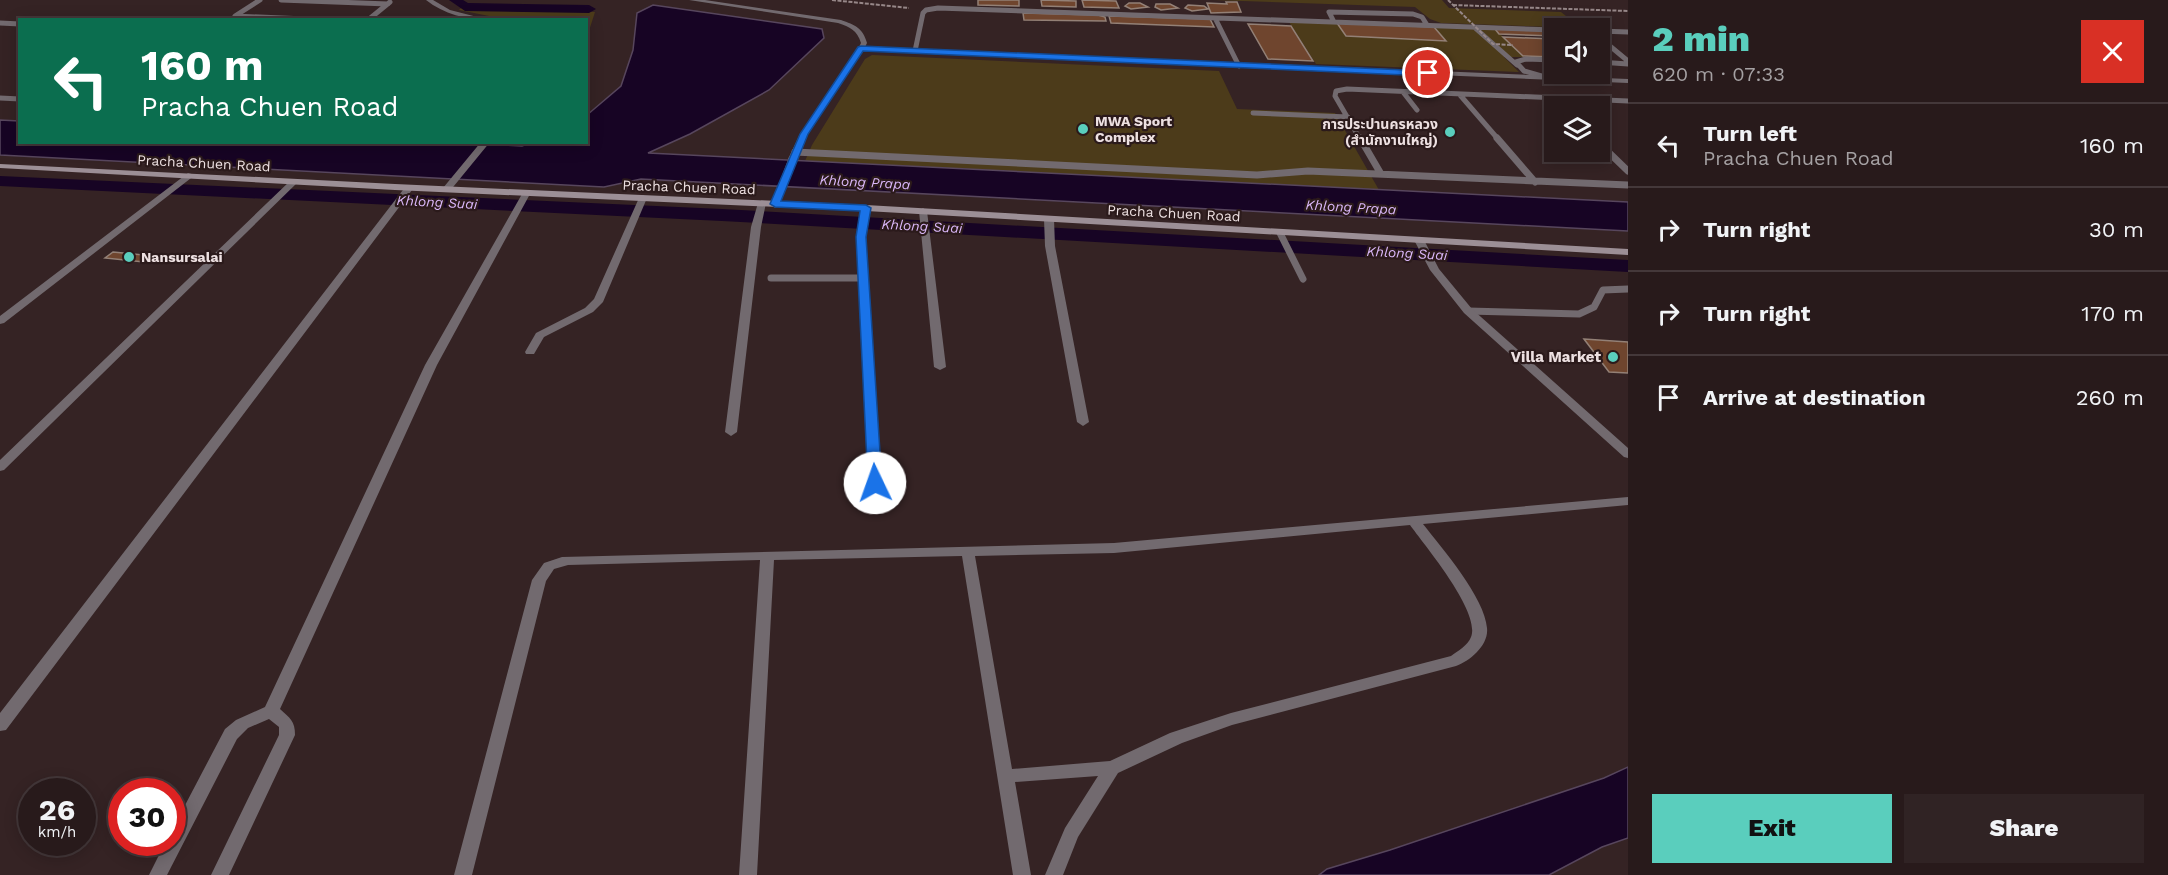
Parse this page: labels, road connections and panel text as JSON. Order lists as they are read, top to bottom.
{
  "streets": {
    "main road": ["Pracha Chuen Road"]
  },
  "water": ["Khlong Prapa", "Khlong Suai"],
  "places": [
    "MWA Sport Complex",
    "การประปานครหลวง (สำนักงานใหญ่)",
    "Nansursalai",
    "Villa Market"
  ],
  "page": {
    "heading": ["2 min", "620 m · 07:33"],
    "turn": ["160 m", "Pracha Chuen Road"],
    "list": [
      {
        "name": "Turn left",
        "note": "Pracha Chuen Road",
        "value": "160 m"
      },
      {
        "name": "Turn right",
        "value": "30 m"
      },
      {
        "name": "Turn right",
        "value": "170 m"
      },
      {
        "name": "Arrive at destination",
        "value": "260 m"
      }
    ],
    "speed": "26 km/h",
    "limit": "30",
    "buttons": ["Exit", "Share"]
  }
}
